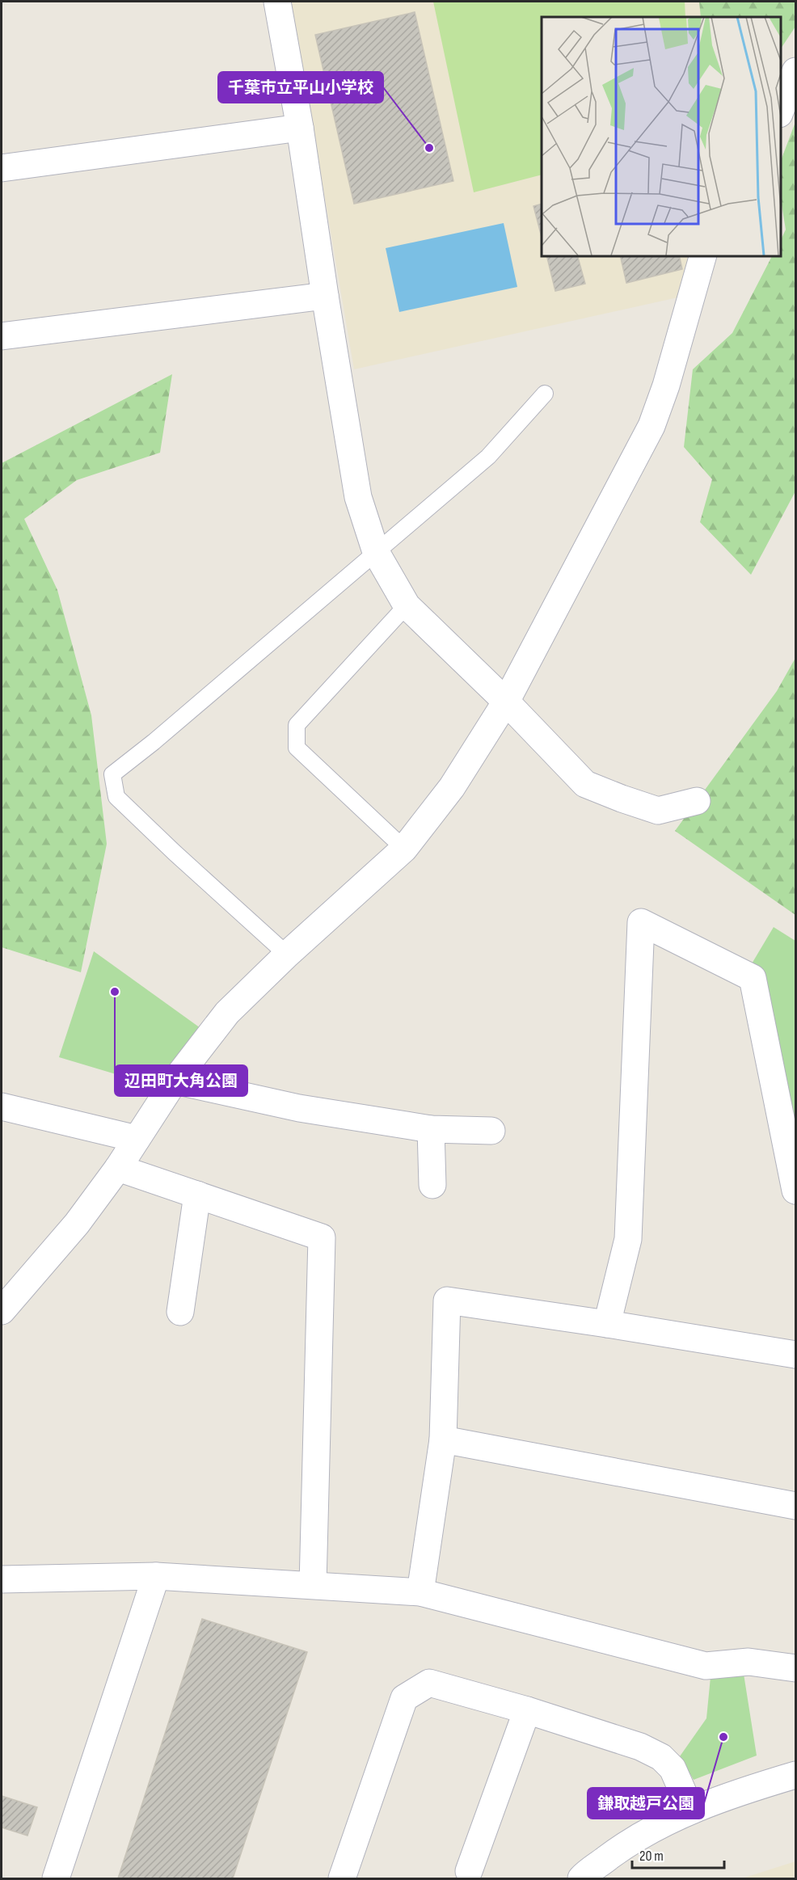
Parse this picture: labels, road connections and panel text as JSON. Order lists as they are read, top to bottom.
{
  "places": ["千葉市立平山小学校", "辺田町大角公園", "鎌取越戸公園"],
  "scale_bar": "20 m"
}
